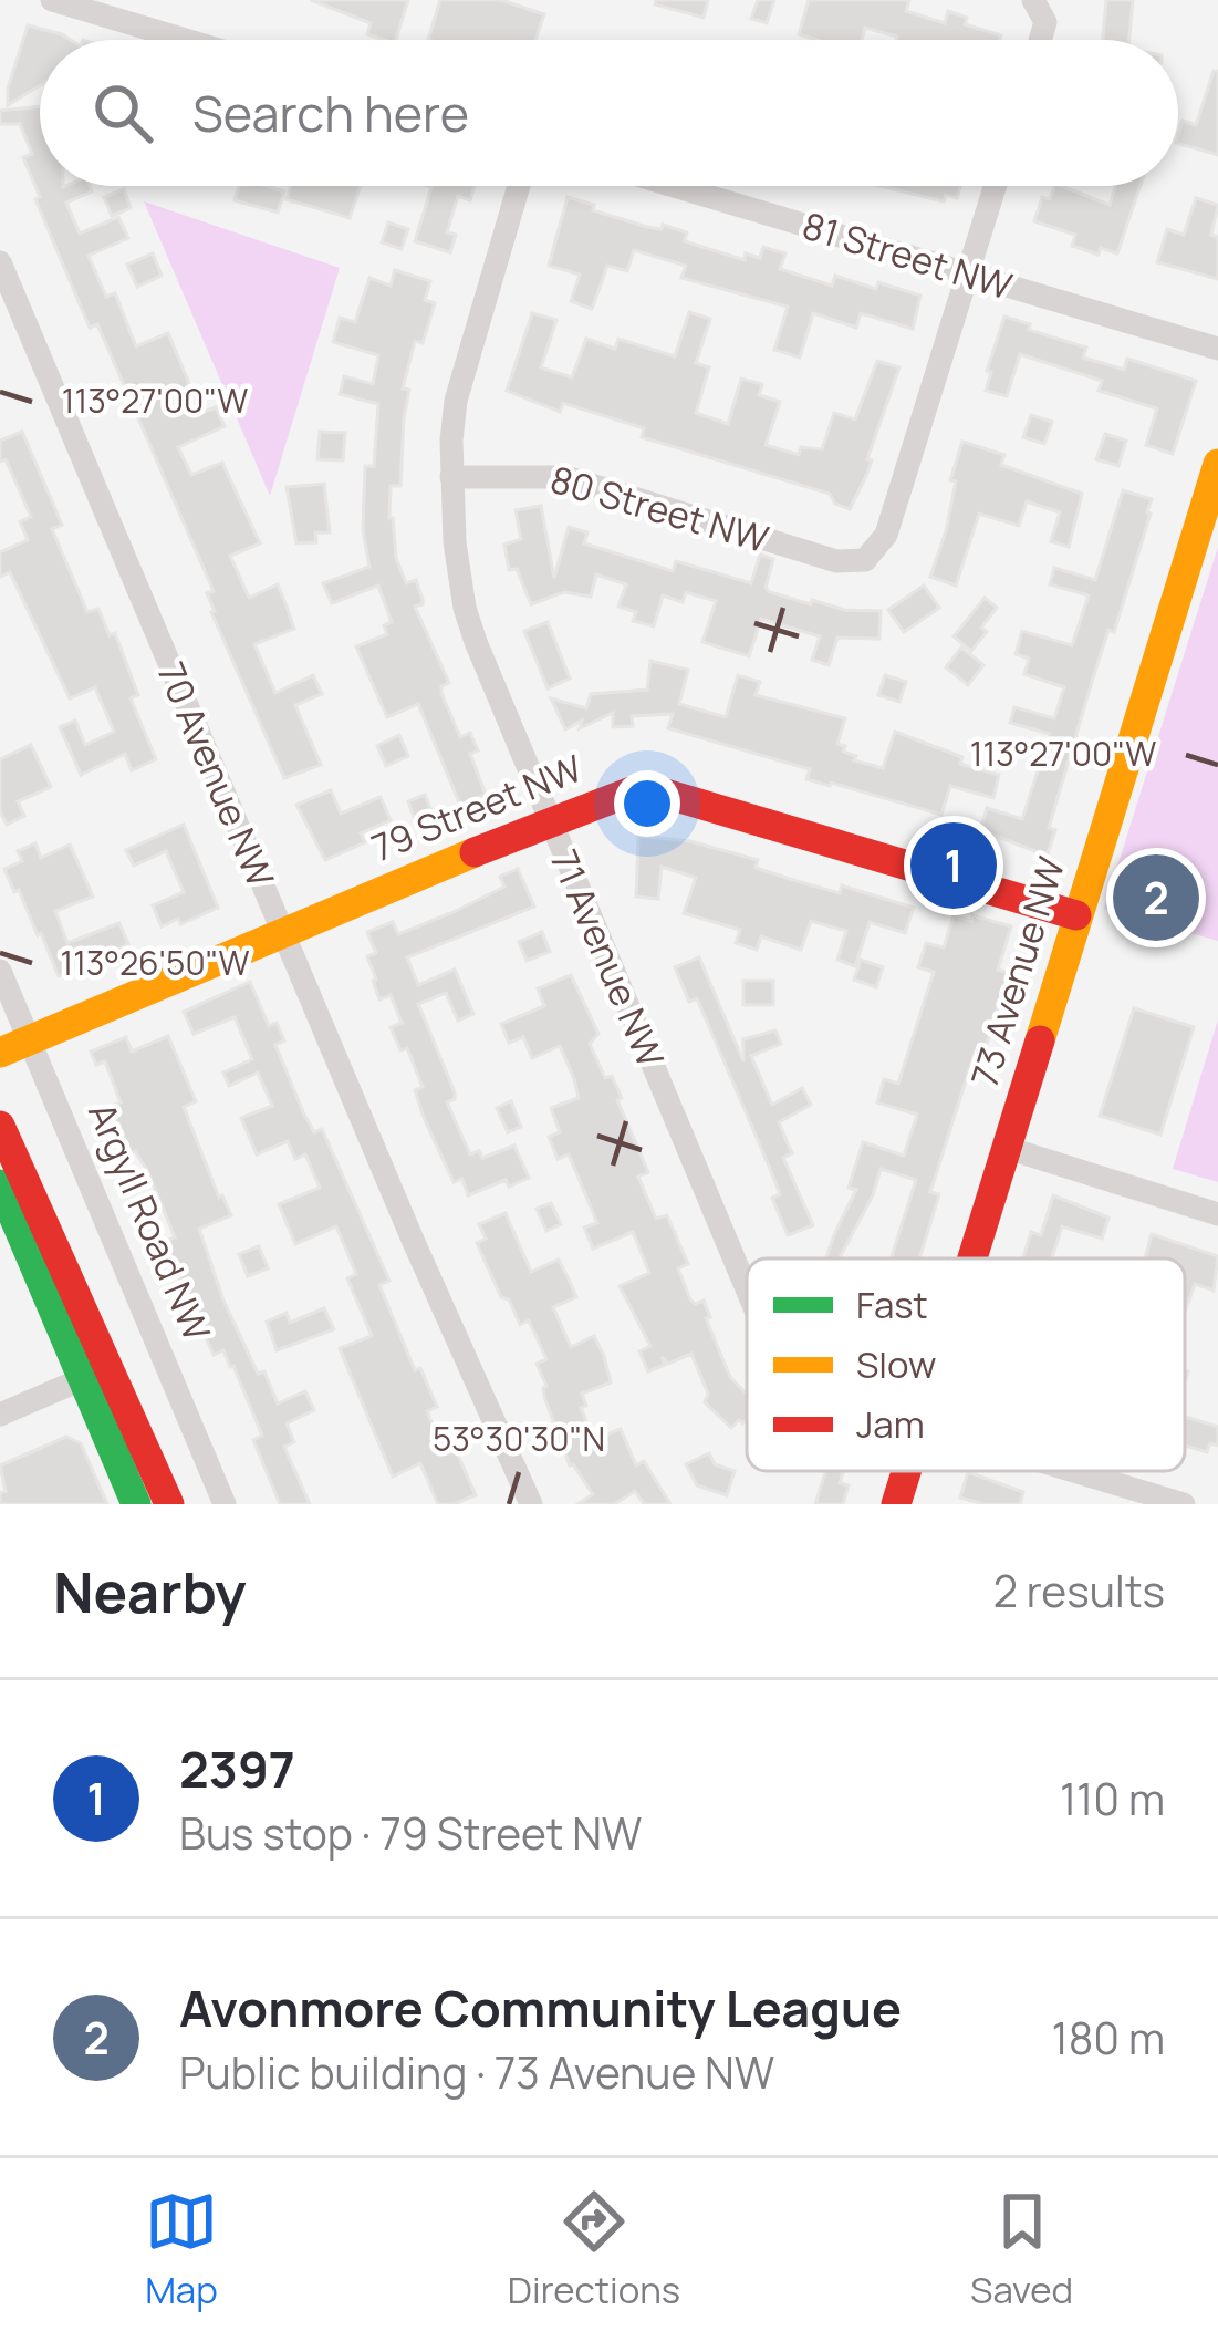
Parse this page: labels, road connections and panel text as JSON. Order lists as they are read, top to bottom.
{
  "streets": {
    "street": [
      "81 Street NW",
      "80 Street NW",
      "70 Avenue NW",
      "79 Street NW",
      "71 Avenue NW",
      "73 Avenue NW",
      "Argyll Road NW"
    ]
  },
  "crossings": [
    ["81 Street NW", "80 Street NW"],
    ["80 Street NW", "71 Avenue NW"],
    ["70 Avenue NW", "79 Street NW"],
    ["79 Street NW", "71 Avenue NW"],
    ["79 Street NW", "73 Avenue NW"],
    ["79 Street NW", "Argyll Road NW"]
  ],
  "legend": ["Fast", "Slow", "Jam"],
  "page": {
    "search": "Search here",
    "pins": ["1", "2"],
    "heading": ["Nearby", "2 results"],
    "list": [
      {
        "mark": "1",
        "name": "2397",
        "note": "Bus stop · 79 Street NW",
        "value": "110 m"
      },
      {
        "mark": "2",
        "name": "Avonmore Community League",
        "note": "Public building · 73 Avenue NW",
        "value": "180 m"
      }
    ],
    "nav": ["Map", "Directions", "Saved"]
  },
  "coordinates": ["113°27'00\"W", "113°26'50\"W", "53°30'30\"N"]
}
